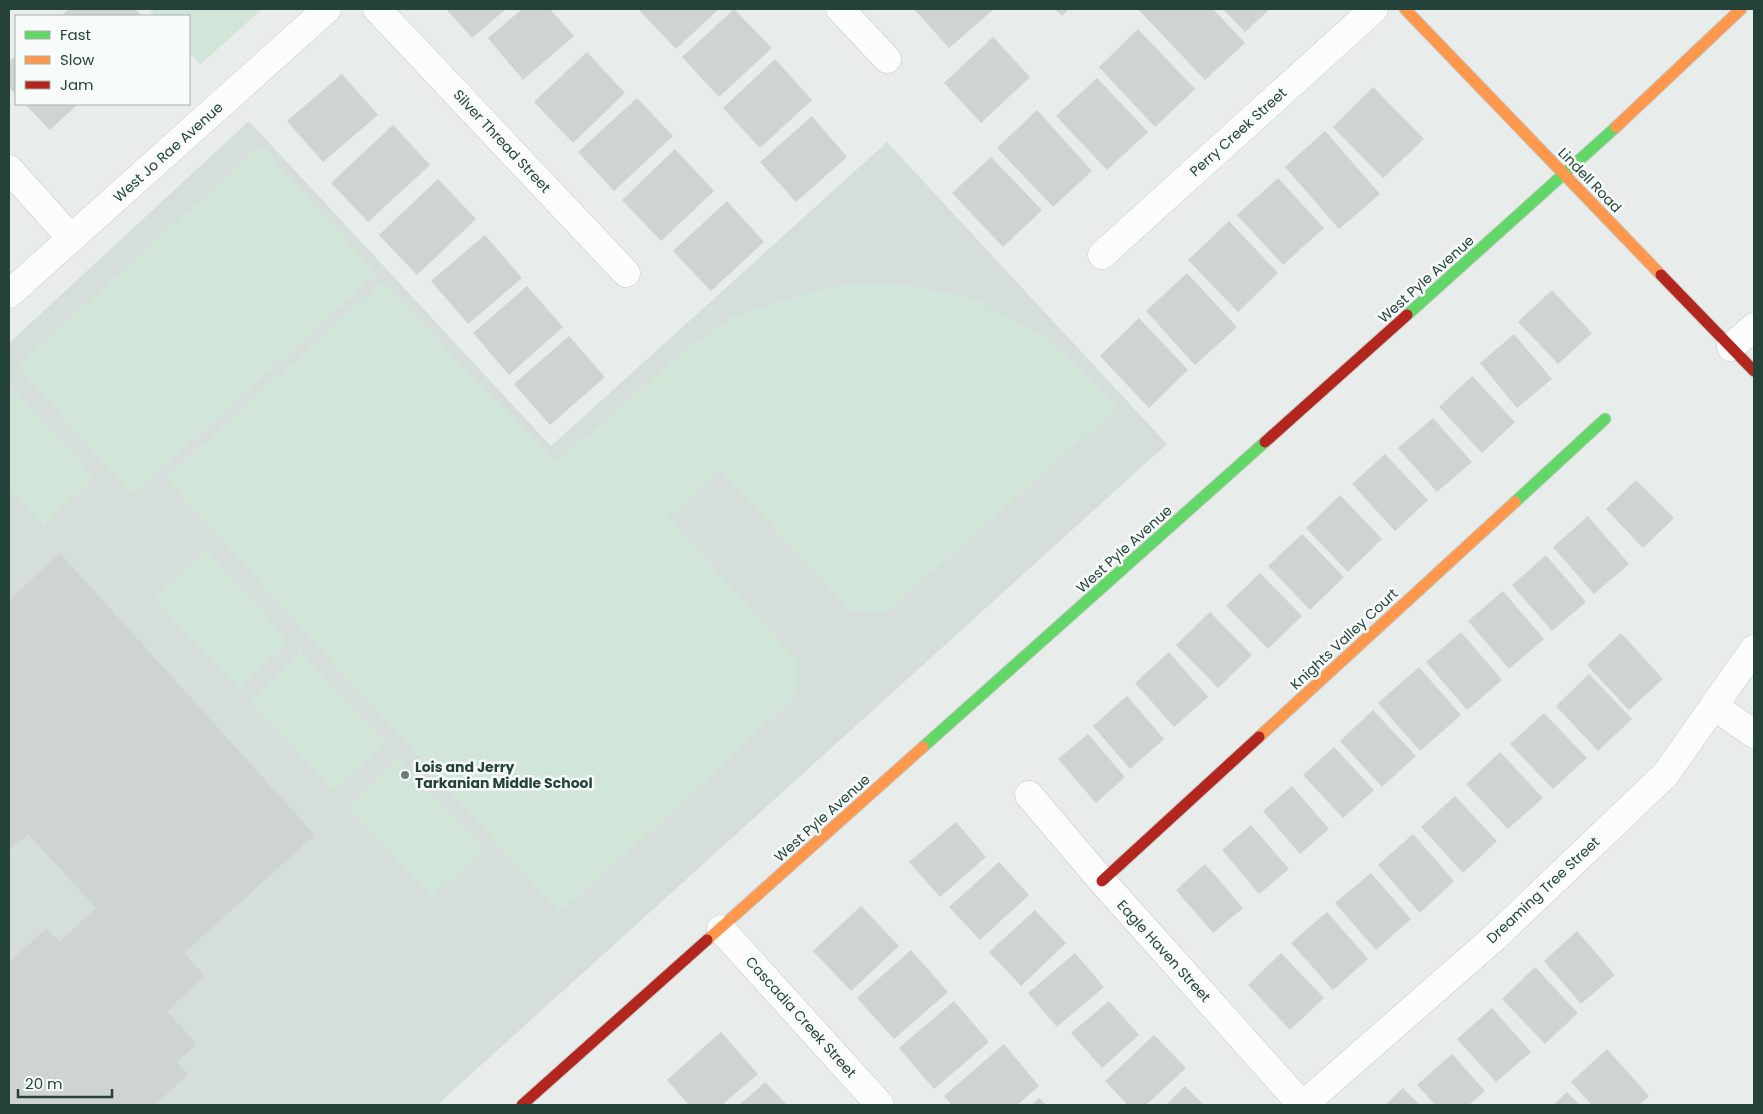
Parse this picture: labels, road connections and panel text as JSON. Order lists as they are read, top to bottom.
{
  "streets": {
    "street": [
      "Perry Creek Street",
      "Silver Thread Street",
      "West Jo Rae Avenue",
      "Lindell Road",
      "West Pyle Avenue",
      "Knights Valley Court",
      "Dreaming Tree Street",
      "Eagle Haven Street",
      "Cascadia Creek Street"
    ]
  },
  "crossings": [
    ["Lindell Road", "West Pyle Avenue"],
    ["West Pyle Avenue", "Cascadia Creek Street"],
    ["Knights Valley Court", "Eagle Haven Street"],
    ["Dreaming Tree Street", "Eagle Haven Street"]
  ],
  "places": ["Lois and Jerry Tarkanian Middle School"],
  "legend": ["Fast", "Slow", "Jam"],
  "scale_bar": "20 m"
}
